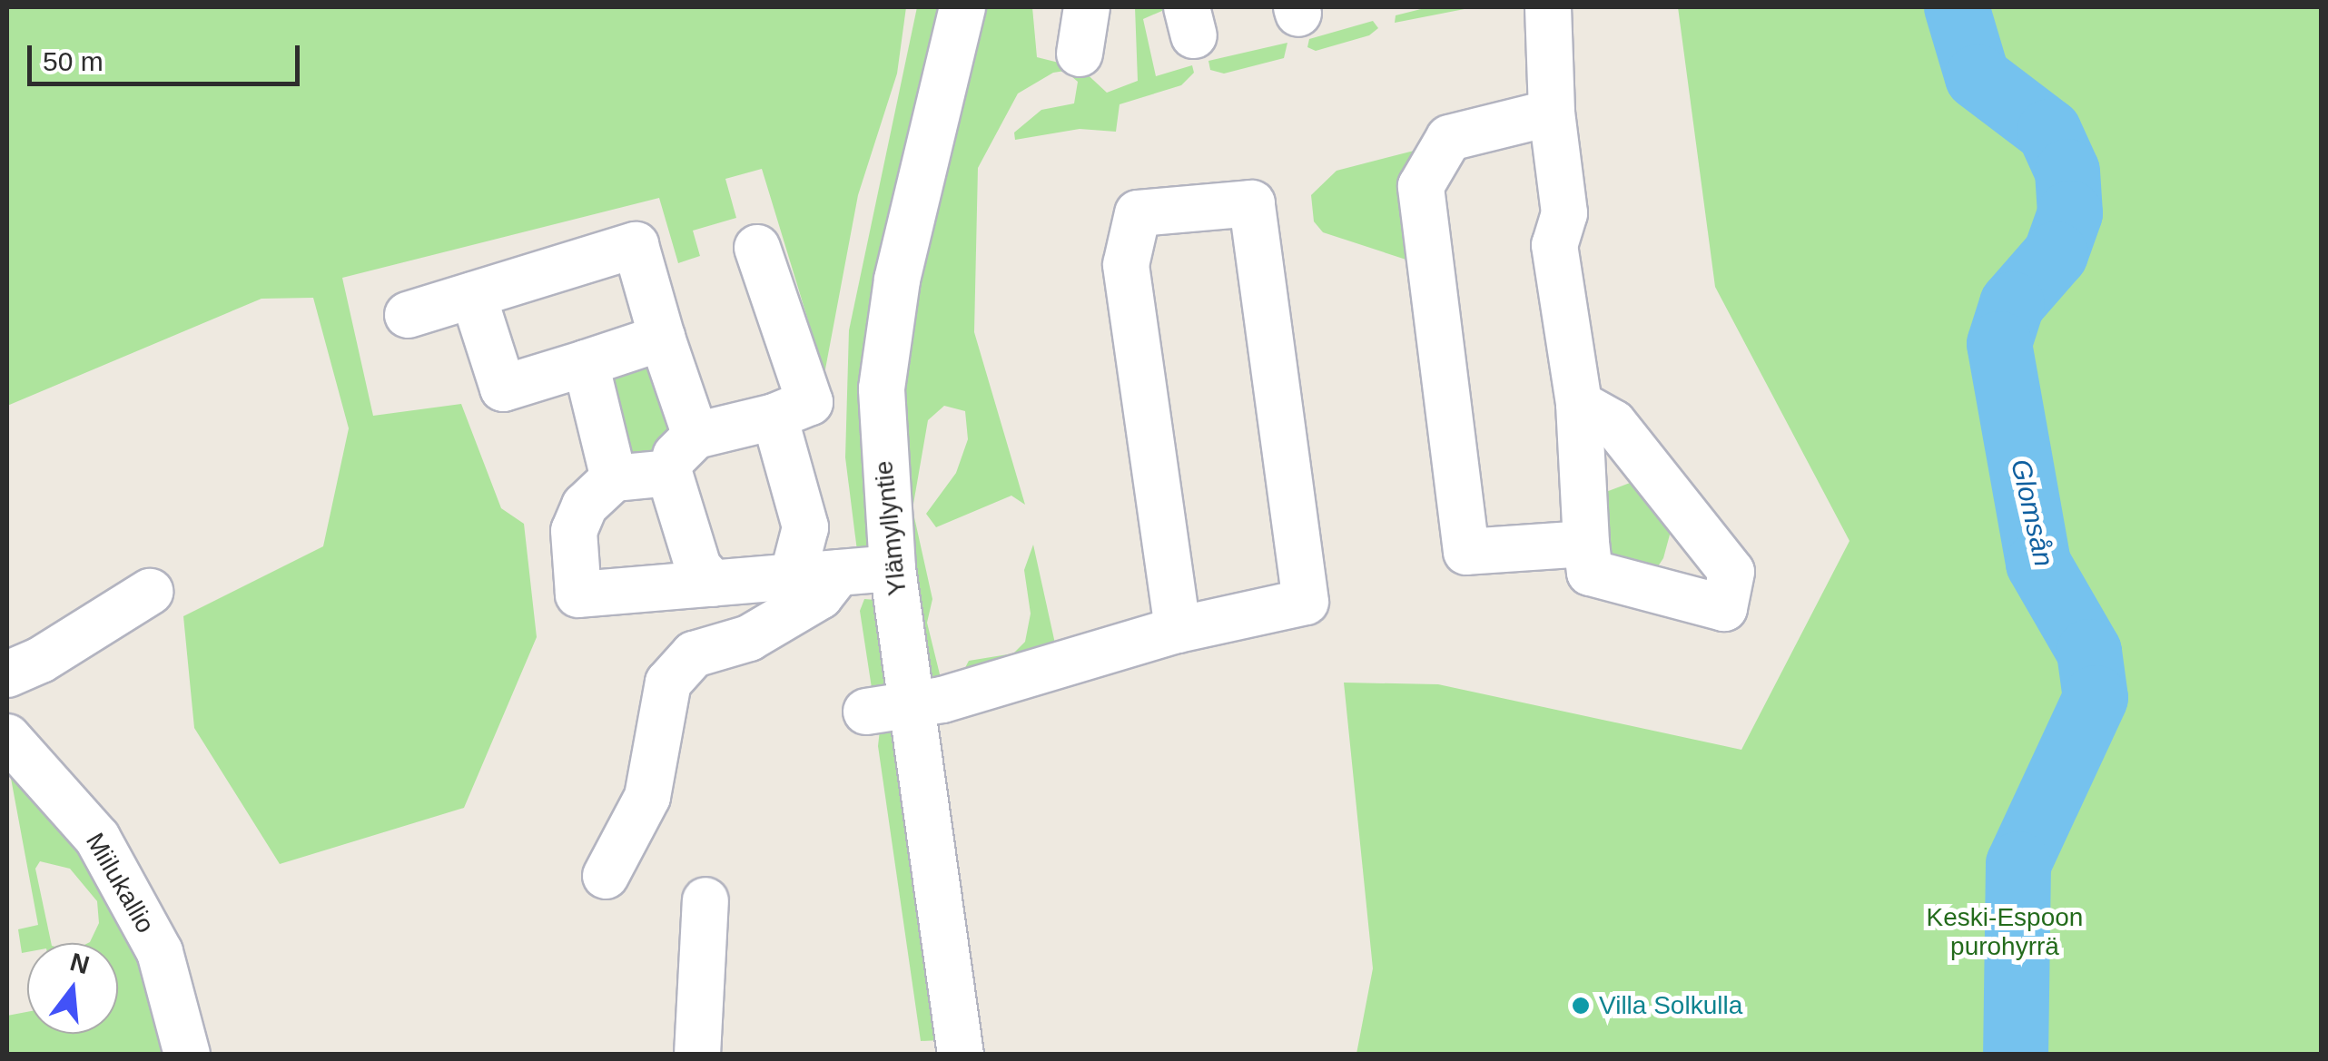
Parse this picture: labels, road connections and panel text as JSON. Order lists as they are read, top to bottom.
{
  "streets": {
    "street": ["Ylämyllyntie", "Miilukallio"]
  },
  "water": ["Glomsån"],
  "parks": ["Keski-Espoon purohyrrä"],
  "places": ["Villa Solkulla"],
  "scale_bar": "50 m",
  "north": "top"
}
